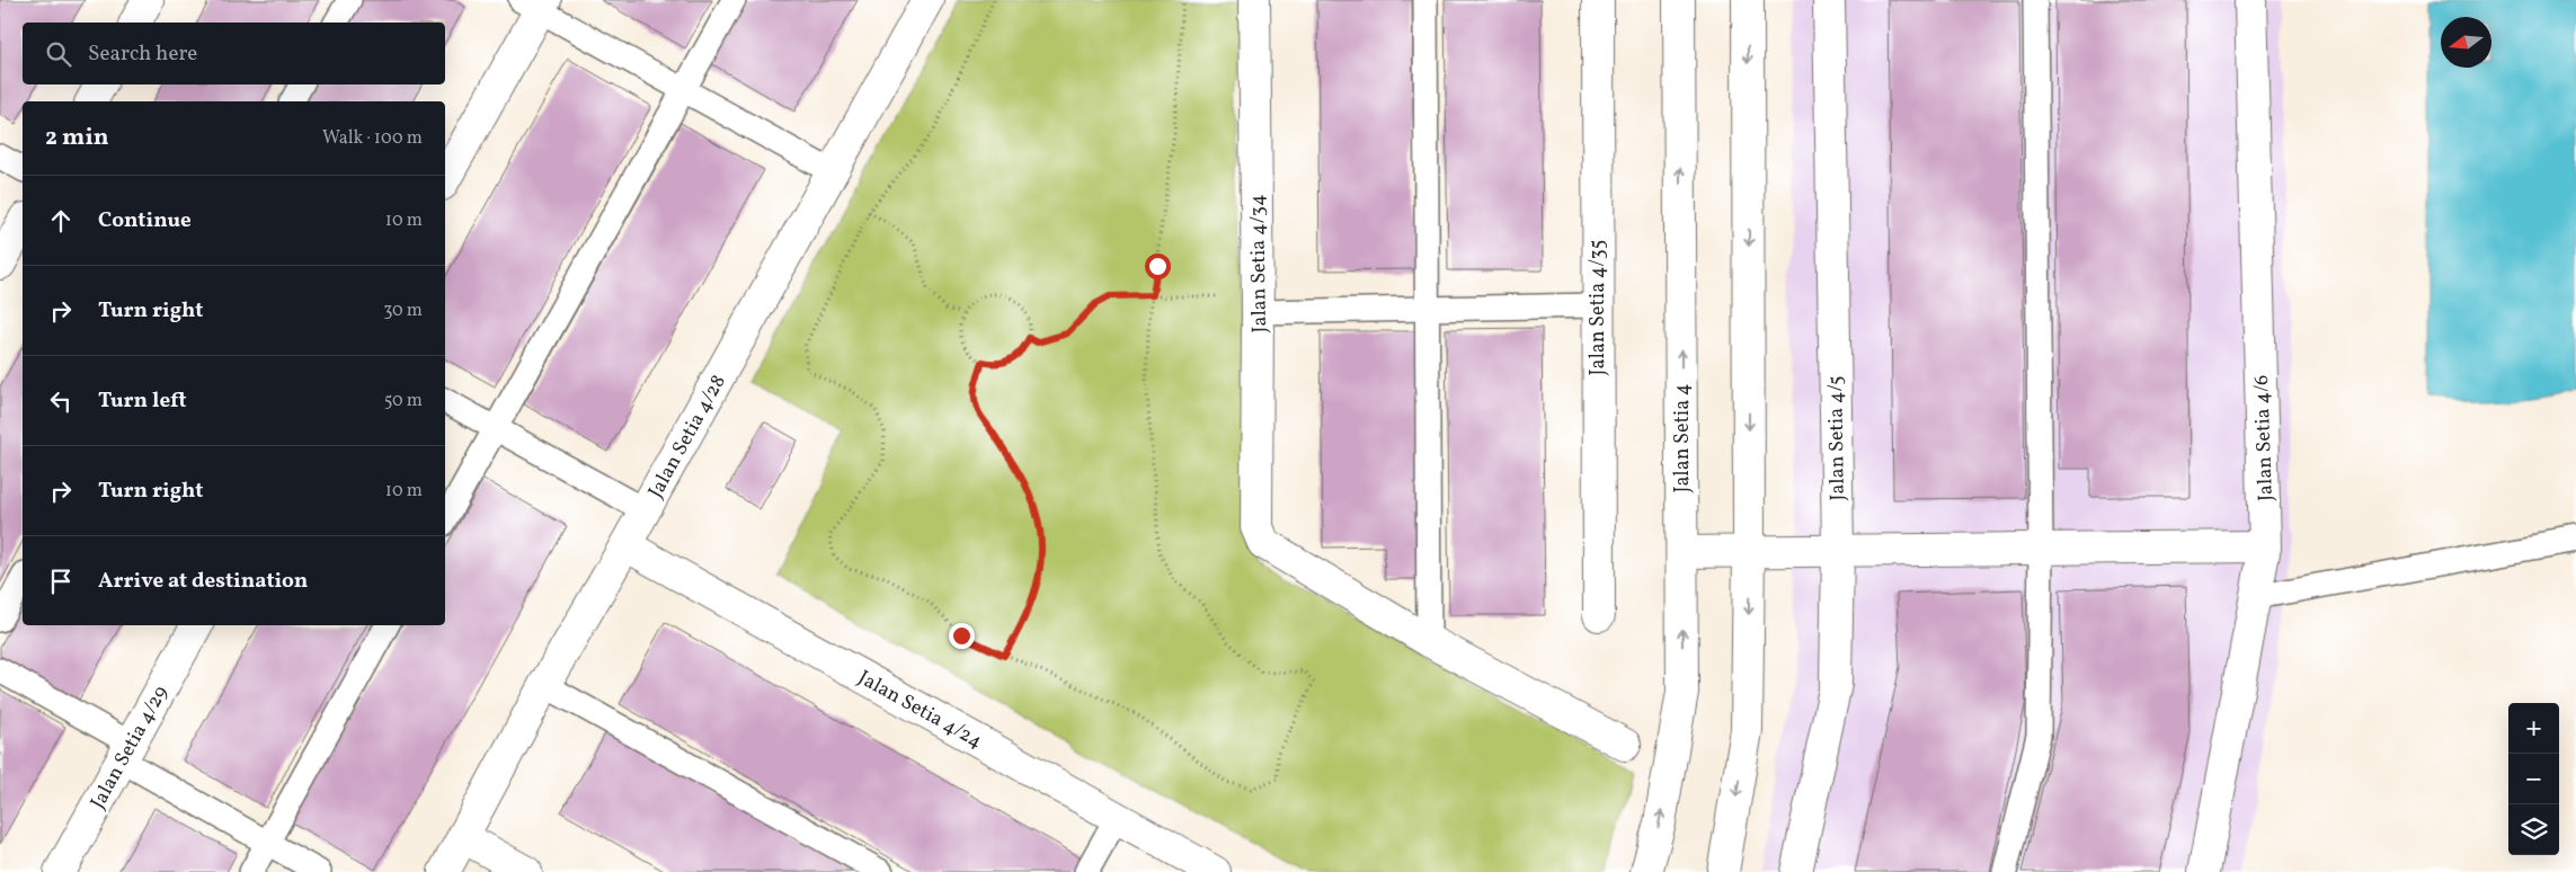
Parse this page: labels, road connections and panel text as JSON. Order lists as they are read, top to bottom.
{
  "streets": {
    "street": [
      "Jalan Setia 4/34",
      "Jalan Setia 4/35",
      "Jalan Setia 4/28",
      "Jalan Setia 4",
      "Jalan Setia 4/5",
      "Jalan Setia 4/6",
      "Jalan Setia 4/24",
      "Jalan Setia 4/29"
    ]
  },
  "crossings": [
    ["Jalan Setia 4/28", "Jalan Setia 4/24"]
  ],
  "north": "left",
  "page": {
    "search": "Search here",
    "heading": ["2 min", "Walk · 100 m"],
    "list": [
      ["Continue", "10 m"],
      ["Turn right", "30 m"],
      ["Turn left", "50 m"],
      ["Turn right", "10 m"],
      "Arrive at destination"
    ],
    "map_buttons": ["+", "−"]
  }
}
